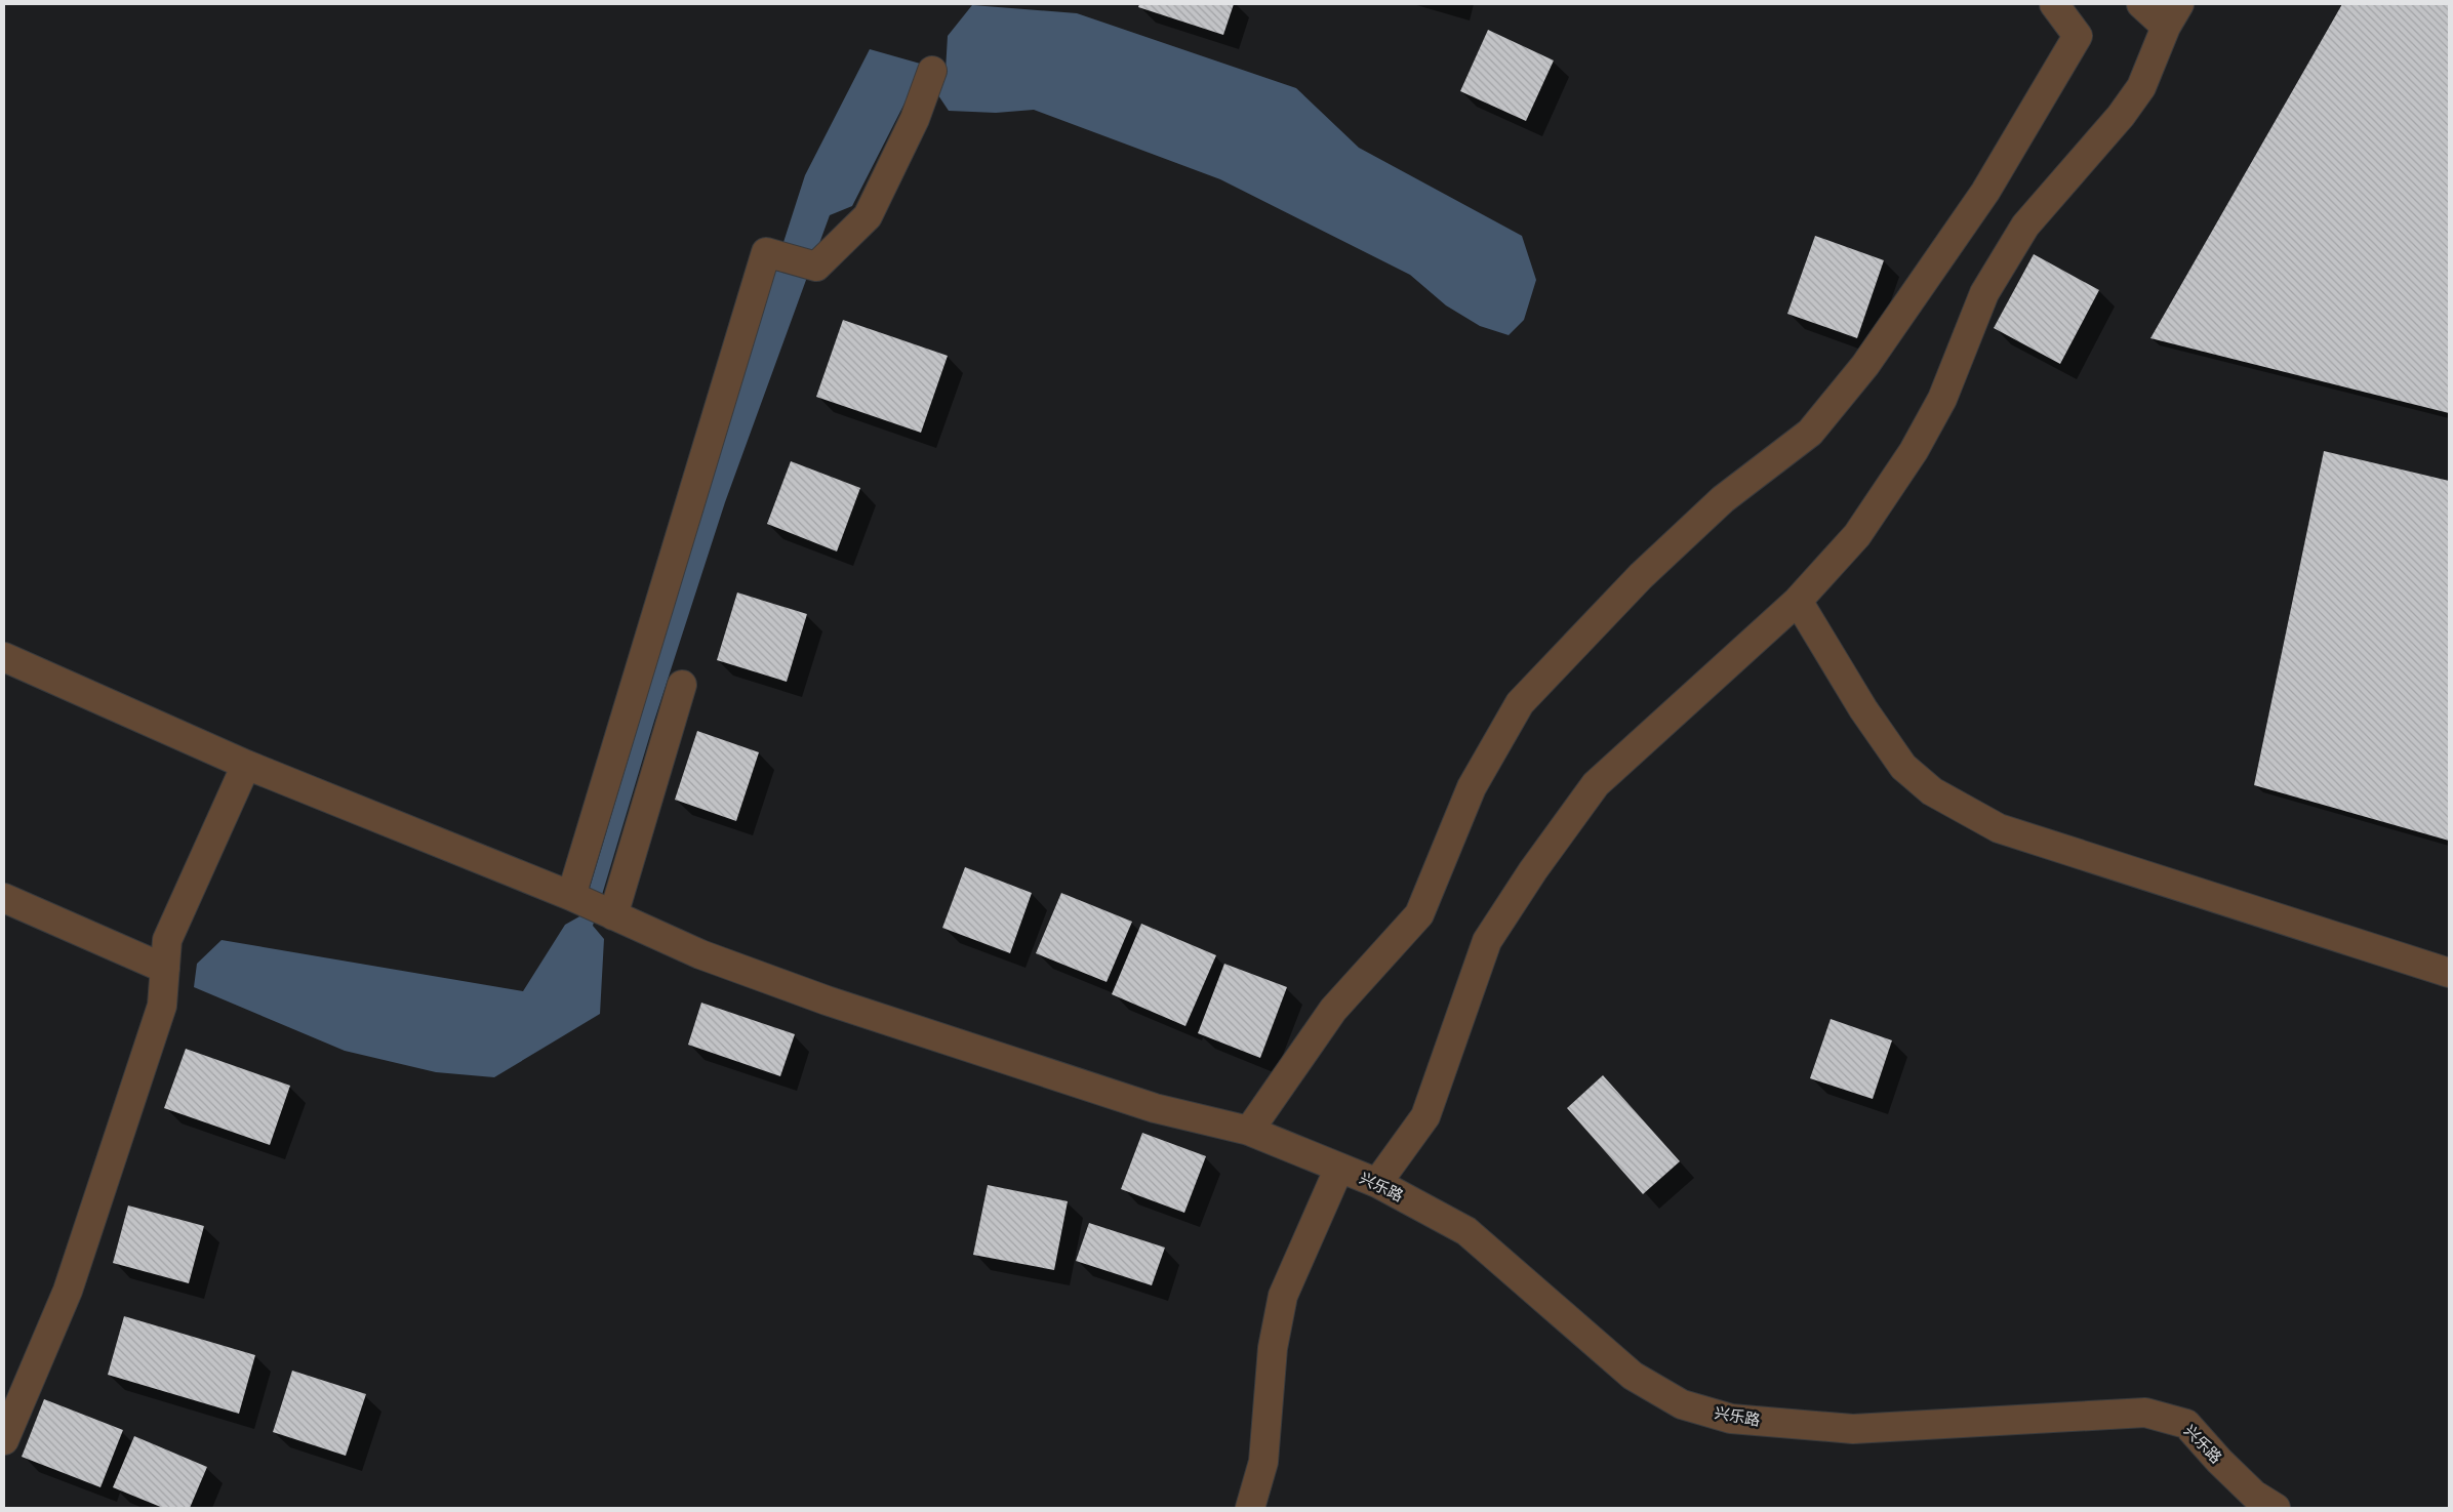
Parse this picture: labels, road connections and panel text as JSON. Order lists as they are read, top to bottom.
{
  "streets": {
    "street": ["兴乐路"]
  }
}
